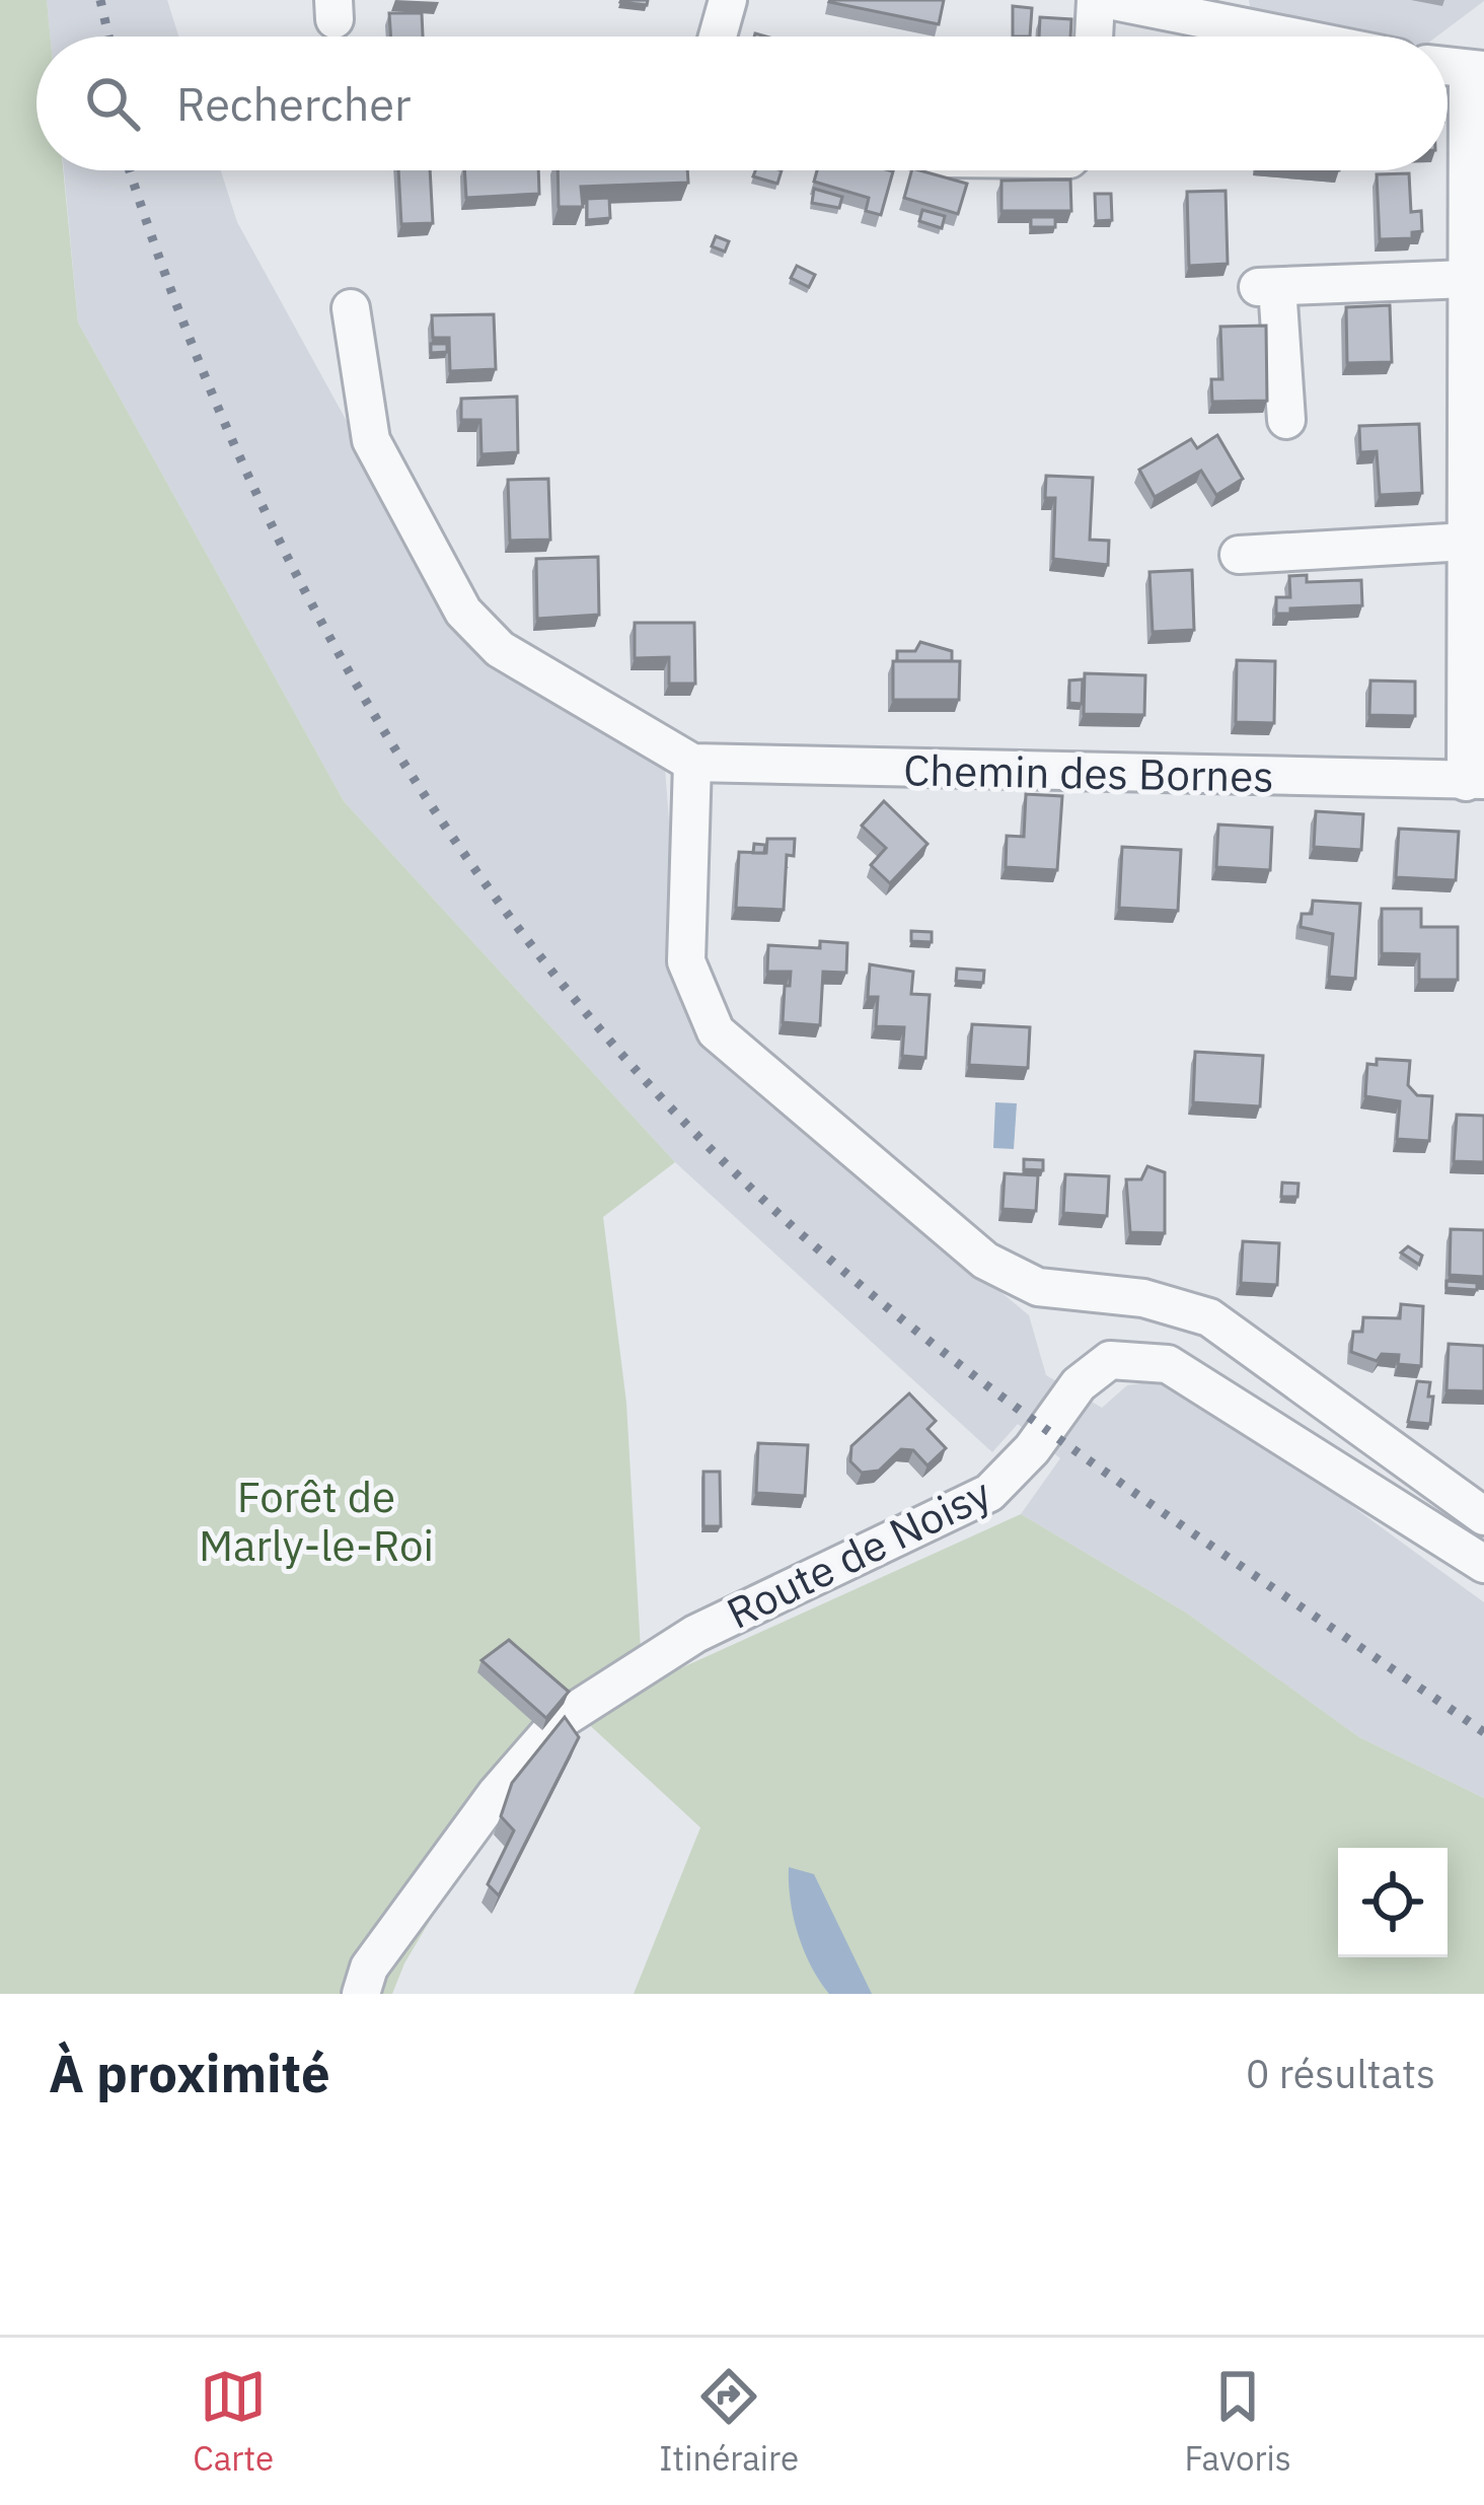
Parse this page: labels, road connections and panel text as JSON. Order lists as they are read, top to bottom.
{
  "streets": {
    "street": ["Chemin des Bornes", "Route de Noisy"]
  },
  "parks": ["Forêt de Marly-le-Roi"],
  "page": {
    "search": "Rechercher",
    "heading": ["À proximité", "0 résultats"],
    "nav": ["Carte", "Itinéraire", "Favoris"]
  }
}
